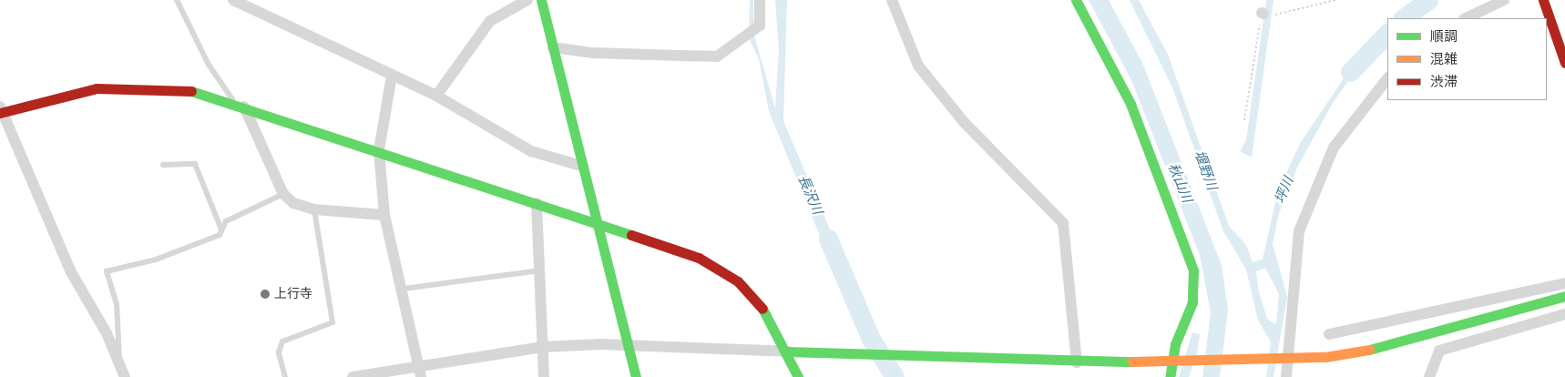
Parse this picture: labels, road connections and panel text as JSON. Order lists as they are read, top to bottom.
{
  "water": [
    "堰野川",
    "秋山川",
    "坪川",
    "長沢川"
  ],
  "places": ["上行寺"],
  "legend": ["順調", "混雑", "渋滞"]
}
